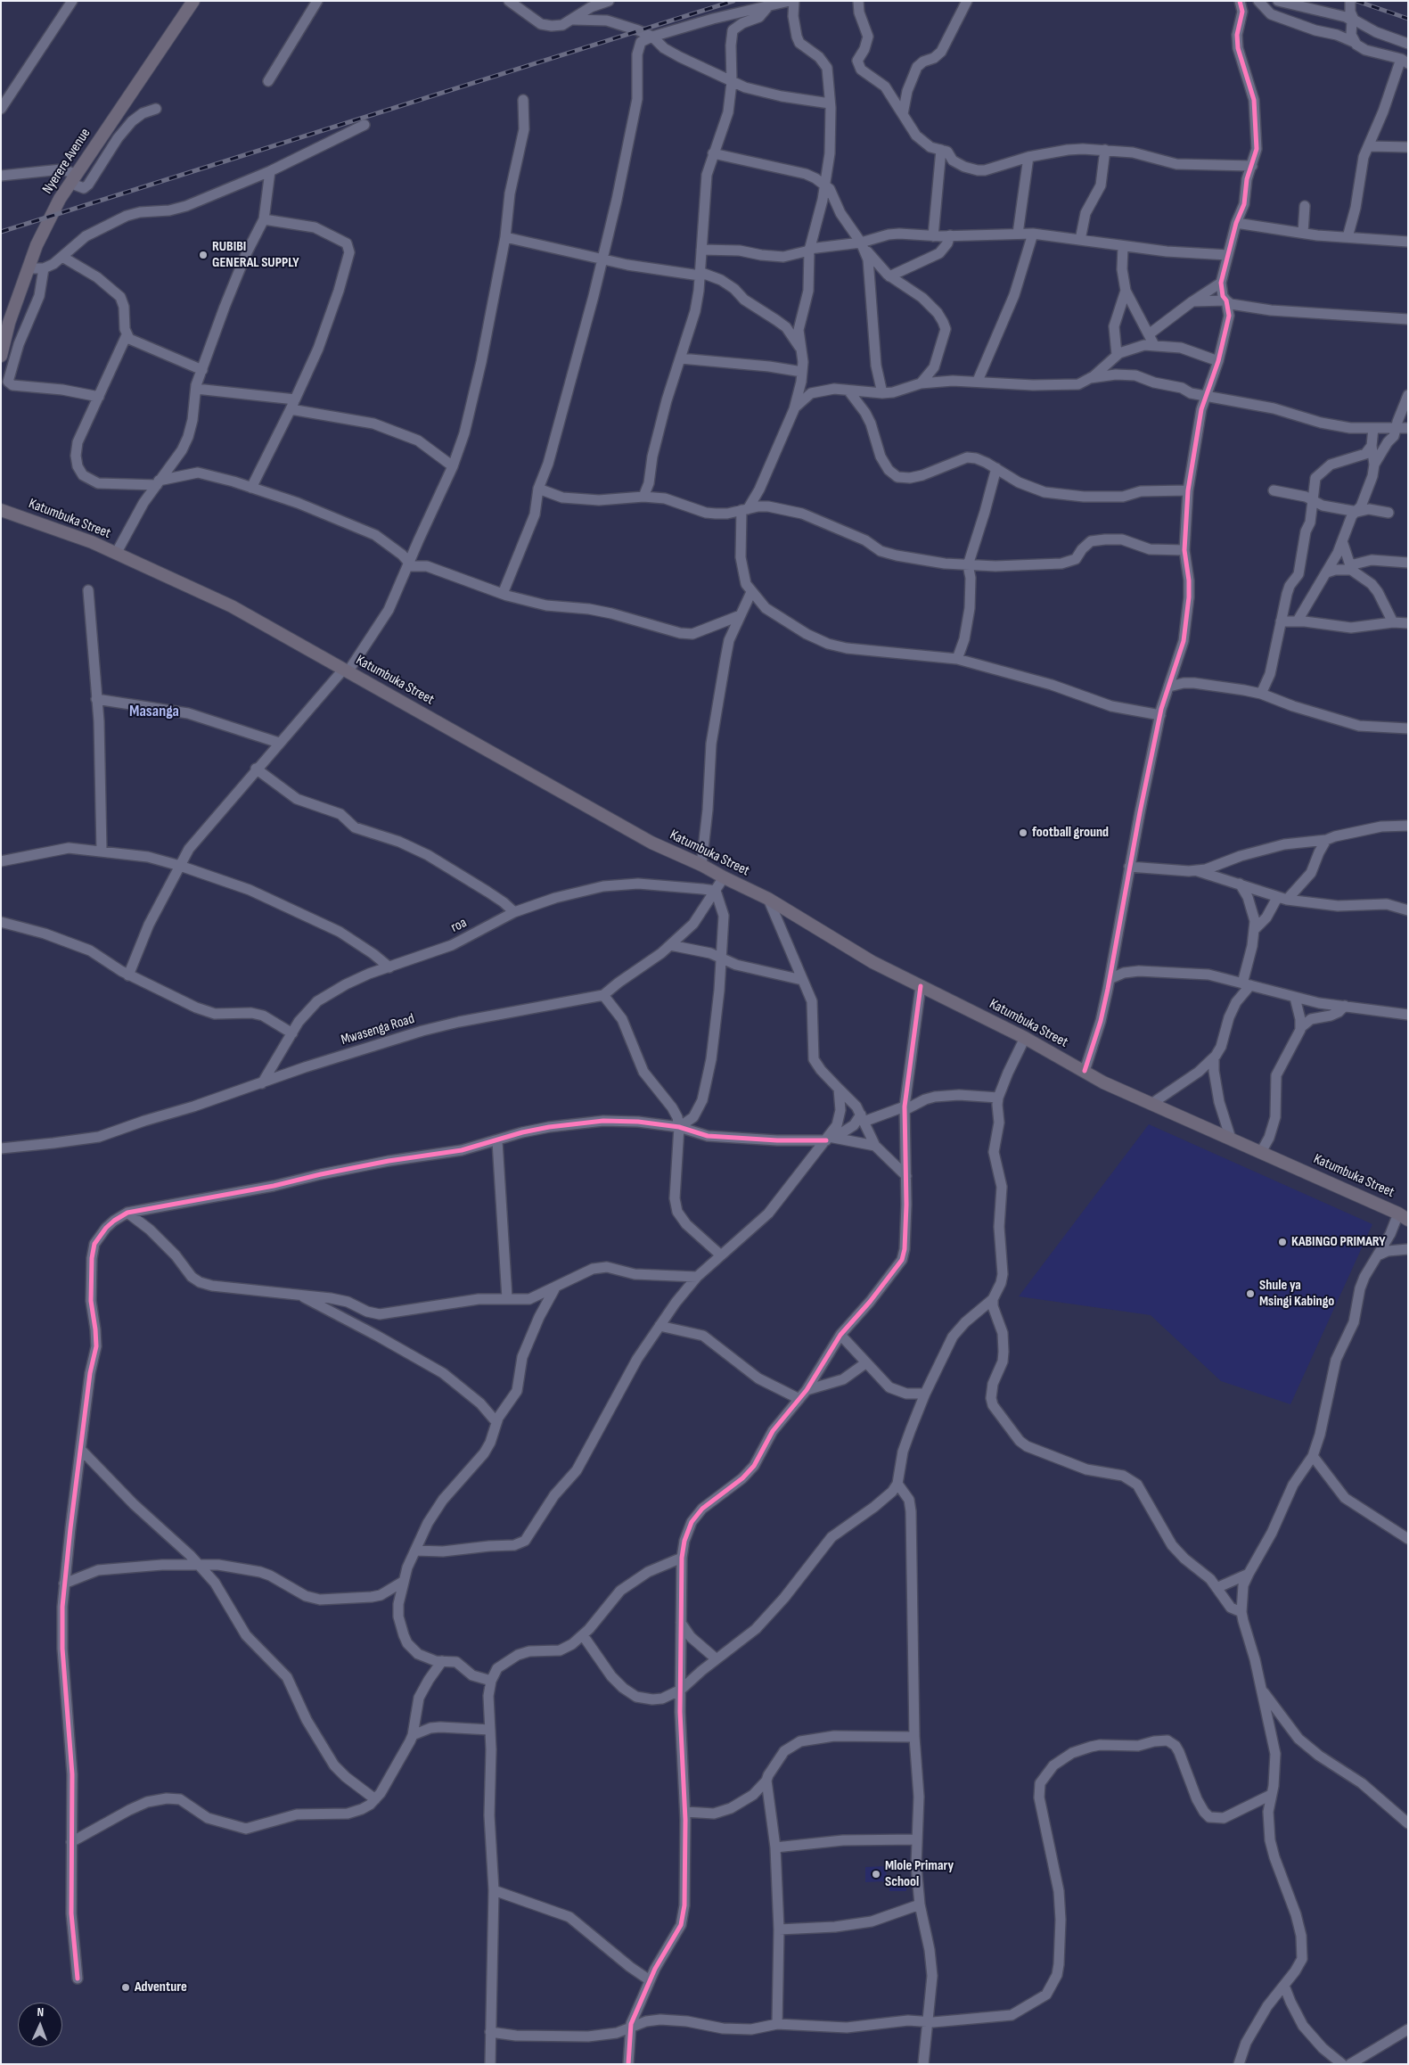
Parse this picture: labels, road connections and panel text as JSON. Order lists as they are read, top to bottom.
{
  "streets": {
    "main road": ["Nyerere Avenue", "Katumbuka Street"],
    "street": ["roa", "Mwasenga Road"]
  },
  "crossings": [
    ["Katumbuka Street", "Mwasenga Road"],
    ["roa", "Mwasenga Road"]
  ],
  "districts": ["Masanga"],
  "places": [
    "RUBIBI GENERAL SUPPLY",
    "football ground",
    "KABINGO PRIMARY",
    "Shule ya Msingi Kabingo",
    "Mlole Primary School",
    "Adventure"
  ],
  "north": "top"
}
